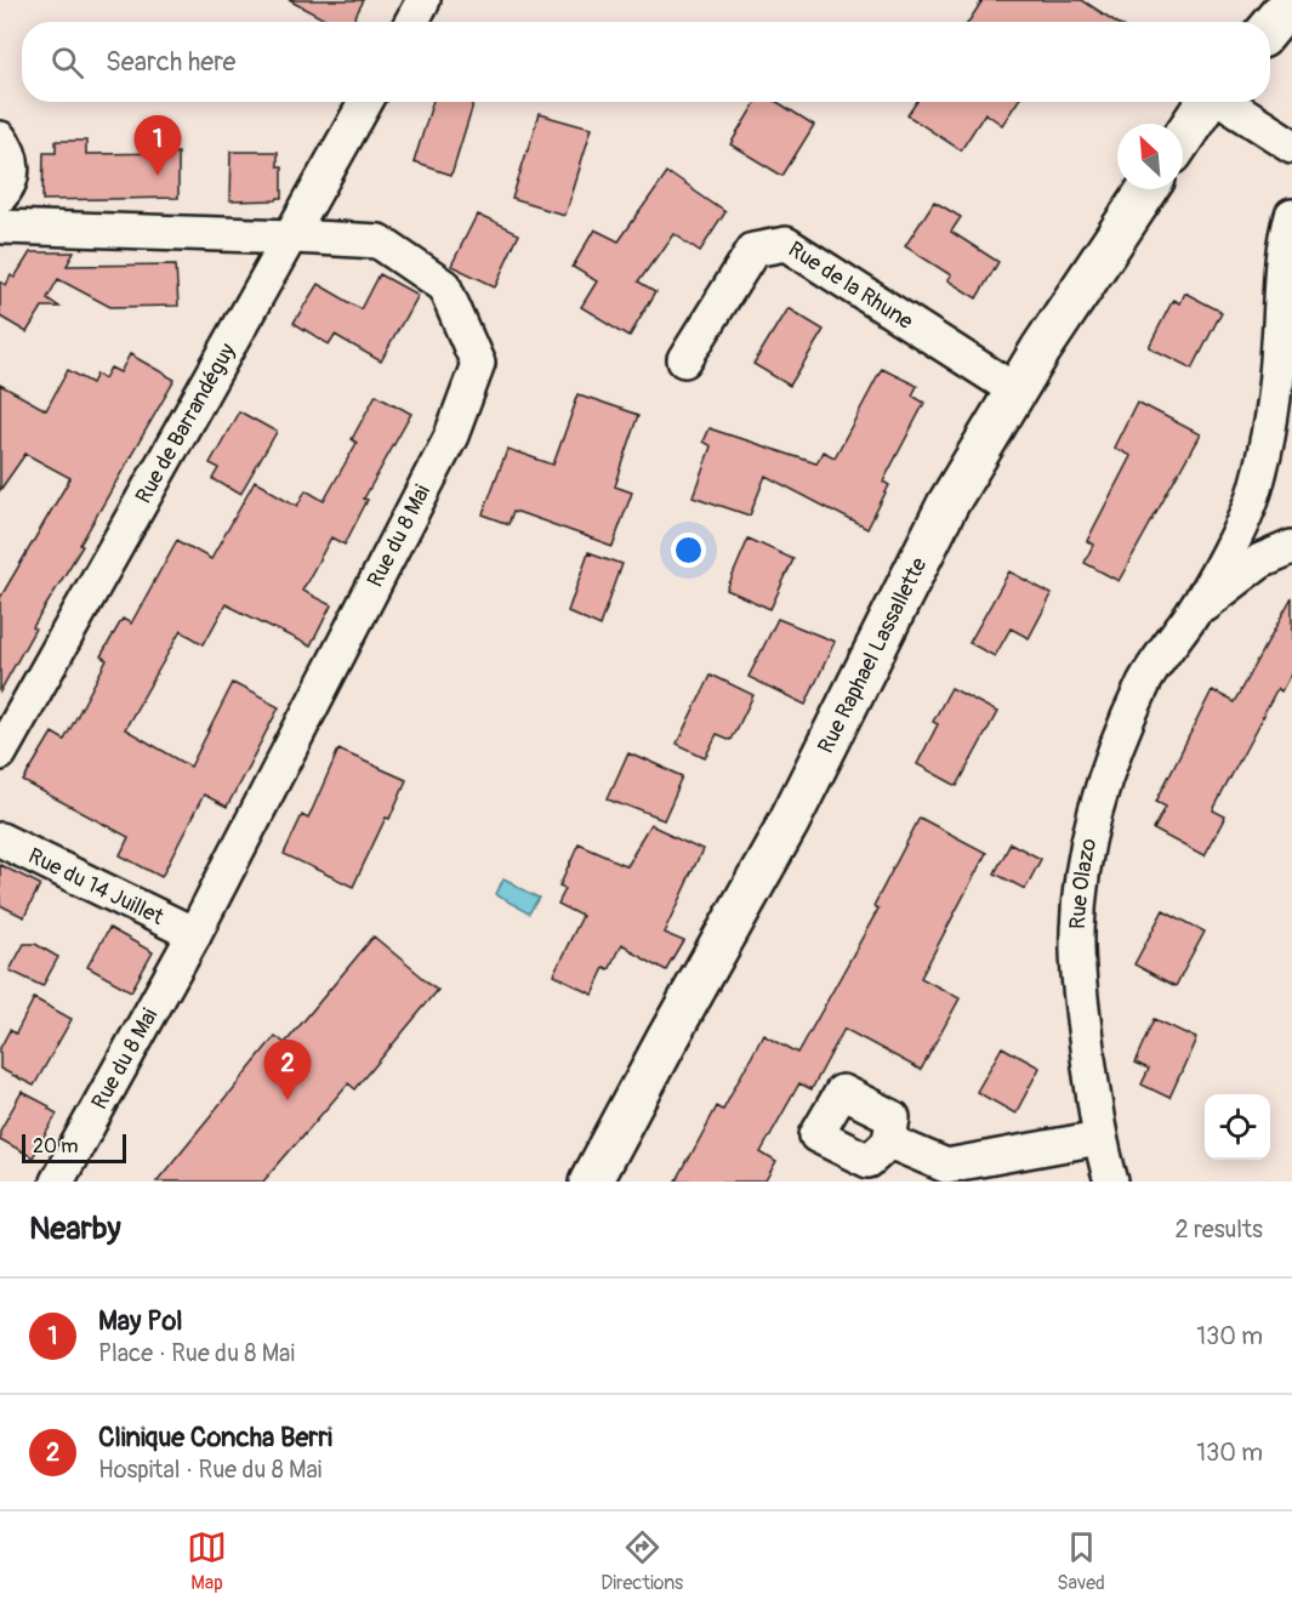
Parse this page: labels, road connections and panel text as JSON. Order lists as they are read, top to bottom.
{
  "streets": {
    "main road": ["Rue Raphael Lassallette"],
    "street": [
      "Rue de la Rhune",
      "Rue de Barrandéguy",
      "Rue du 8 Mai",
      "Rue Olazo",
      "Rue du 14 Juillet"
    ]
  },
  "crossings": [
    ["Rue de la Rhune", "Rue Raphael Lassallette"],
    ["Rue de Barrandéguy", "Rue du 8 Mai"],
    ["Rue du 8 Mai", "Rue du 14 Juillet"]
  ],
  "scale_bar": "20 m",
  "north": "top left",
  "page": {
    "search": "Search here",
    "pins": ["1", "2"],
    "scale": "20 m",
    "heading": ["Nearby", "2 results"],
    "list": [
      {
        "mark": "1",
        "name": "May Pol",
        "note": "Place · Rue du 8 Mai",
        "value": "130 m"
      },
      {
        "mark": "2",
        "name": "Clinique Concha Berri",
        "note": "Hospital · Rue du 8 Mai",
        "value": "130 m"
      }
    ],
    "nav": ["Map", "Directions", "Saved"]
  }
}
